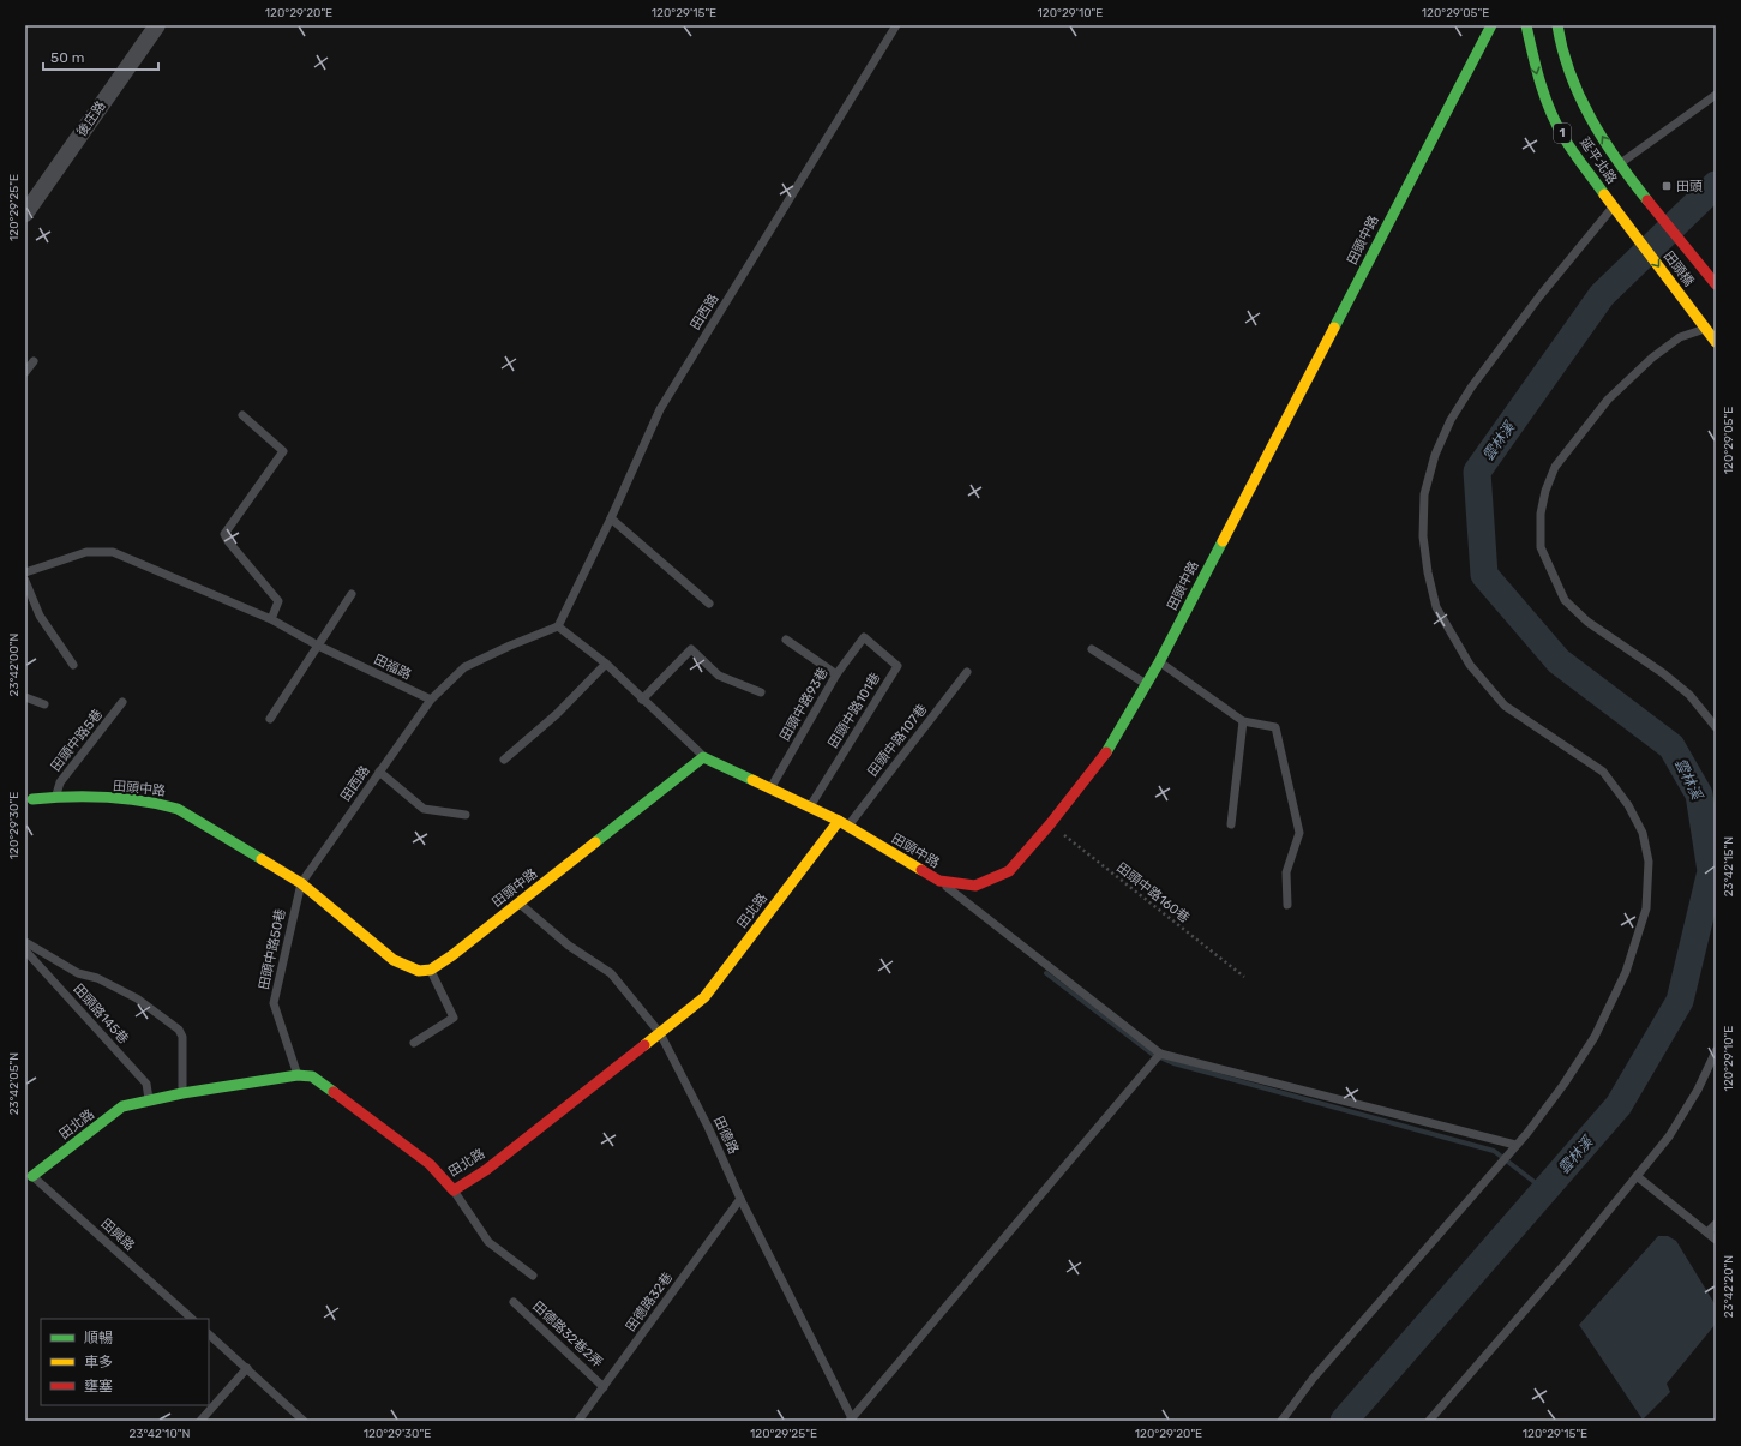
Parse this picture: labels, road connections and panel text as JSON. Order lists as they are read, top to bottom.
{
  "streets": {
    "street": [
      "後庄路",
      "1",
      "延平北路",
      "田頭中路",
      "田頭橋",
      "田北路"
    ],
    "lane": [
      "田西路",
      "田福路",
      "田頭中路93巷",
      "田頭中路101巷",
      "田頭中路5巷",
      "田頭中路107巷",
      "田頭中路50巷",
      "田頭路145巷",
      "田德路",
      "田興路",
      "田德路32巷",
      "田德路32巷2弄"
    ],
    "path": ["田頭中路160巷"]
  },
  "crossings": [
    ["1", "田頭橋"],
    ["延平北路", "田頭橋"],
    ["田頭中路", "田西路"],
    ["田頭中路", "田頭中路93巷"],
    ["田頭中路", "田頭中路101巷"],
    ["田頭中路", "田頭中路5巷"],
    ["田頭中路", "田頭中路107巷"],
    ["田頭中路", "田頭中路160巷"],
    ["田頭中路", "田北路"],
    ["田頭中路", "田頭中路50巷"],
    ["田頭中路", "田德路"],
    ["田西路", "田福路"],
    ["田西路", "田頭中路50巷"],
    ["田頭中路93巷", "田頭中路101巷"],
    ["田頭中路107巷", "田北路"],
    ["田北路", "田頭中路50巷"],
    ["田北路", "田頭路145巷"],
    ["田北路", "田德路"],
    ["田北路", "田興路"],
    ["田德路", "田德路32巷"],
    ["田德路32巷", "田德路32巷2弄"]
  ],
  "water": ["雲林溪"],
  "places": {
    "transit": ["田頭"]
  },
  "legend": ["順暢", "車多", "壅塞"],
  "scale_bar": "50 m",
  "coordinates": [
    "120°29'20\"E",
    "120°29'15\"E",
    "120°29'10\"E",
    "120°29'05\"E",
    "120°29'25\"E",
    "23°42'00\"N",
    "120°29'30\"E",
    "23°42'15\"N",
    "23°42'05\"N",
    "23°42'20\"N",
    "23°42'10\"N"
  ]
}
